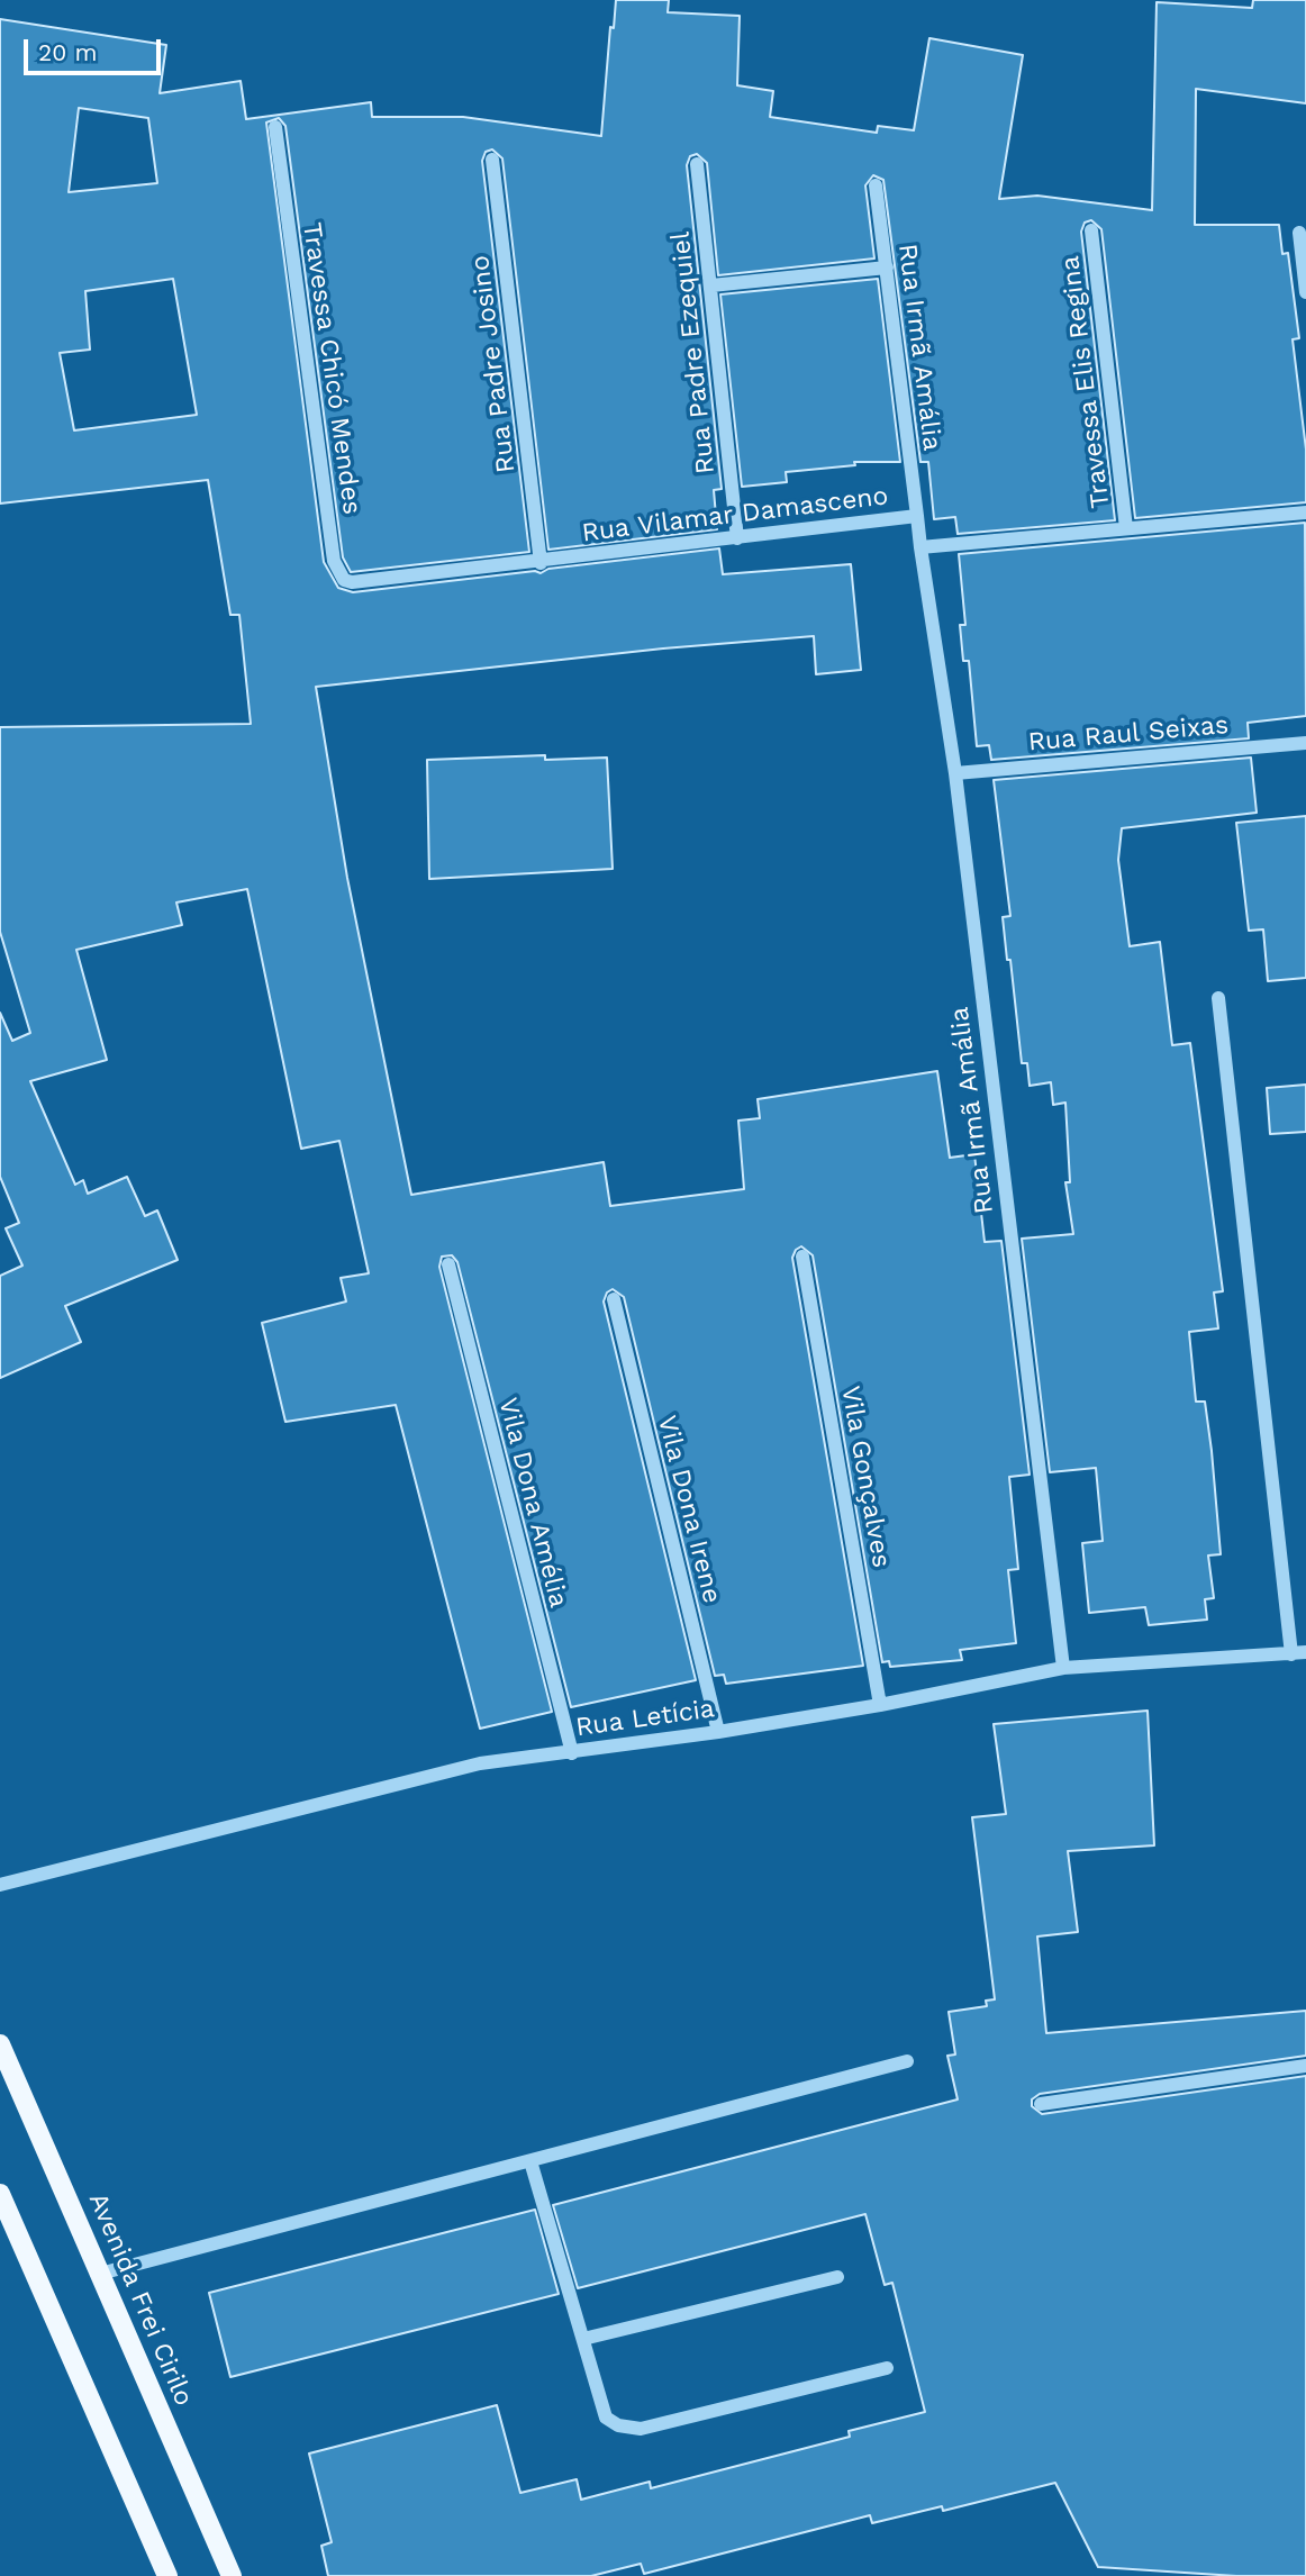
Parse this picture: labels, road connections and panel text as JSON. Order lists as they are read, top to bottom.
{
  "streets": {
    "main road": ["Avenida Frei Cirilo"],
    "street": [
      "Rua Irmã Amália",
      "Rua Padre Ezequiel",
      "Rua Padre Josino",
      "Travessa Chicó Mendes",
      "Travessa Elis Regina",
      "Rua Vilamar Damasceno",
      "Rua Raul Seixas",
      "Vila Gonçalves",
      "Vila Dona Amélia",
      "Vila Dona Irene",
      "Rua Letícia"
    ]
  },
  "crossings": [
    ["Rua Irmã Amália", "Rua Vilamar Damasceno"],
    ["Rua Irmã Amália", "Rua Raul Seixas"],
    ["Rua Irmã Amália", "Rua Letícia"],
    ["Rua Padre Ezequiel", "Rua Vilamar Damasceno"],
    ["Rua Padre Josino", "Rua Vilamar Damasceno"],
    ["Travessa Chicó Mendes", "Rua Vilamar Damasceno"],
    ["Vila Gonçalves", "Rua Letícia"],
    ["Vila Dona Amélia", "Rua Letícia"],
    ["Vila Dona Irene", "Rua Letícia"]
  ],
  "scale_bar": "20 m"
}
